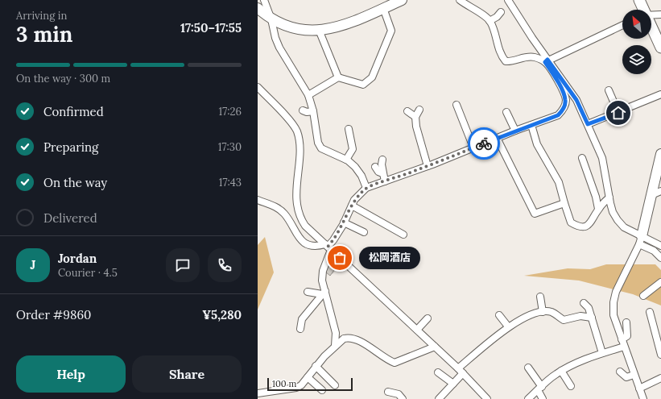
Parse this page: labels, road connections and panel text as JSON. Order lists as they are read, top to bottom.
{
  "places": ["松岡酒店"],
  "scale_bar": "100 m",
  "north": "top left",
  "page": {
    "heading": ["3 min", "Arriving in", "17:50–17:55"],
    "panel": [
      "Jordan",
      "Courier · 4.5",
      "Order #9860",
      "¥5,280"
    ],
    "bar": "On the way · 300 m",
    "list": [
      ["Confirmed", "17:26"],
      ["Preparing", "17:30"],
      ["On the way", "17:43"],
      "Delivered"
    ],
    "bubble": "松岡酒店",
    "round": "J",
    "buttons": ["Help", "Share"],
    "scale": "100 m"
  }
}
